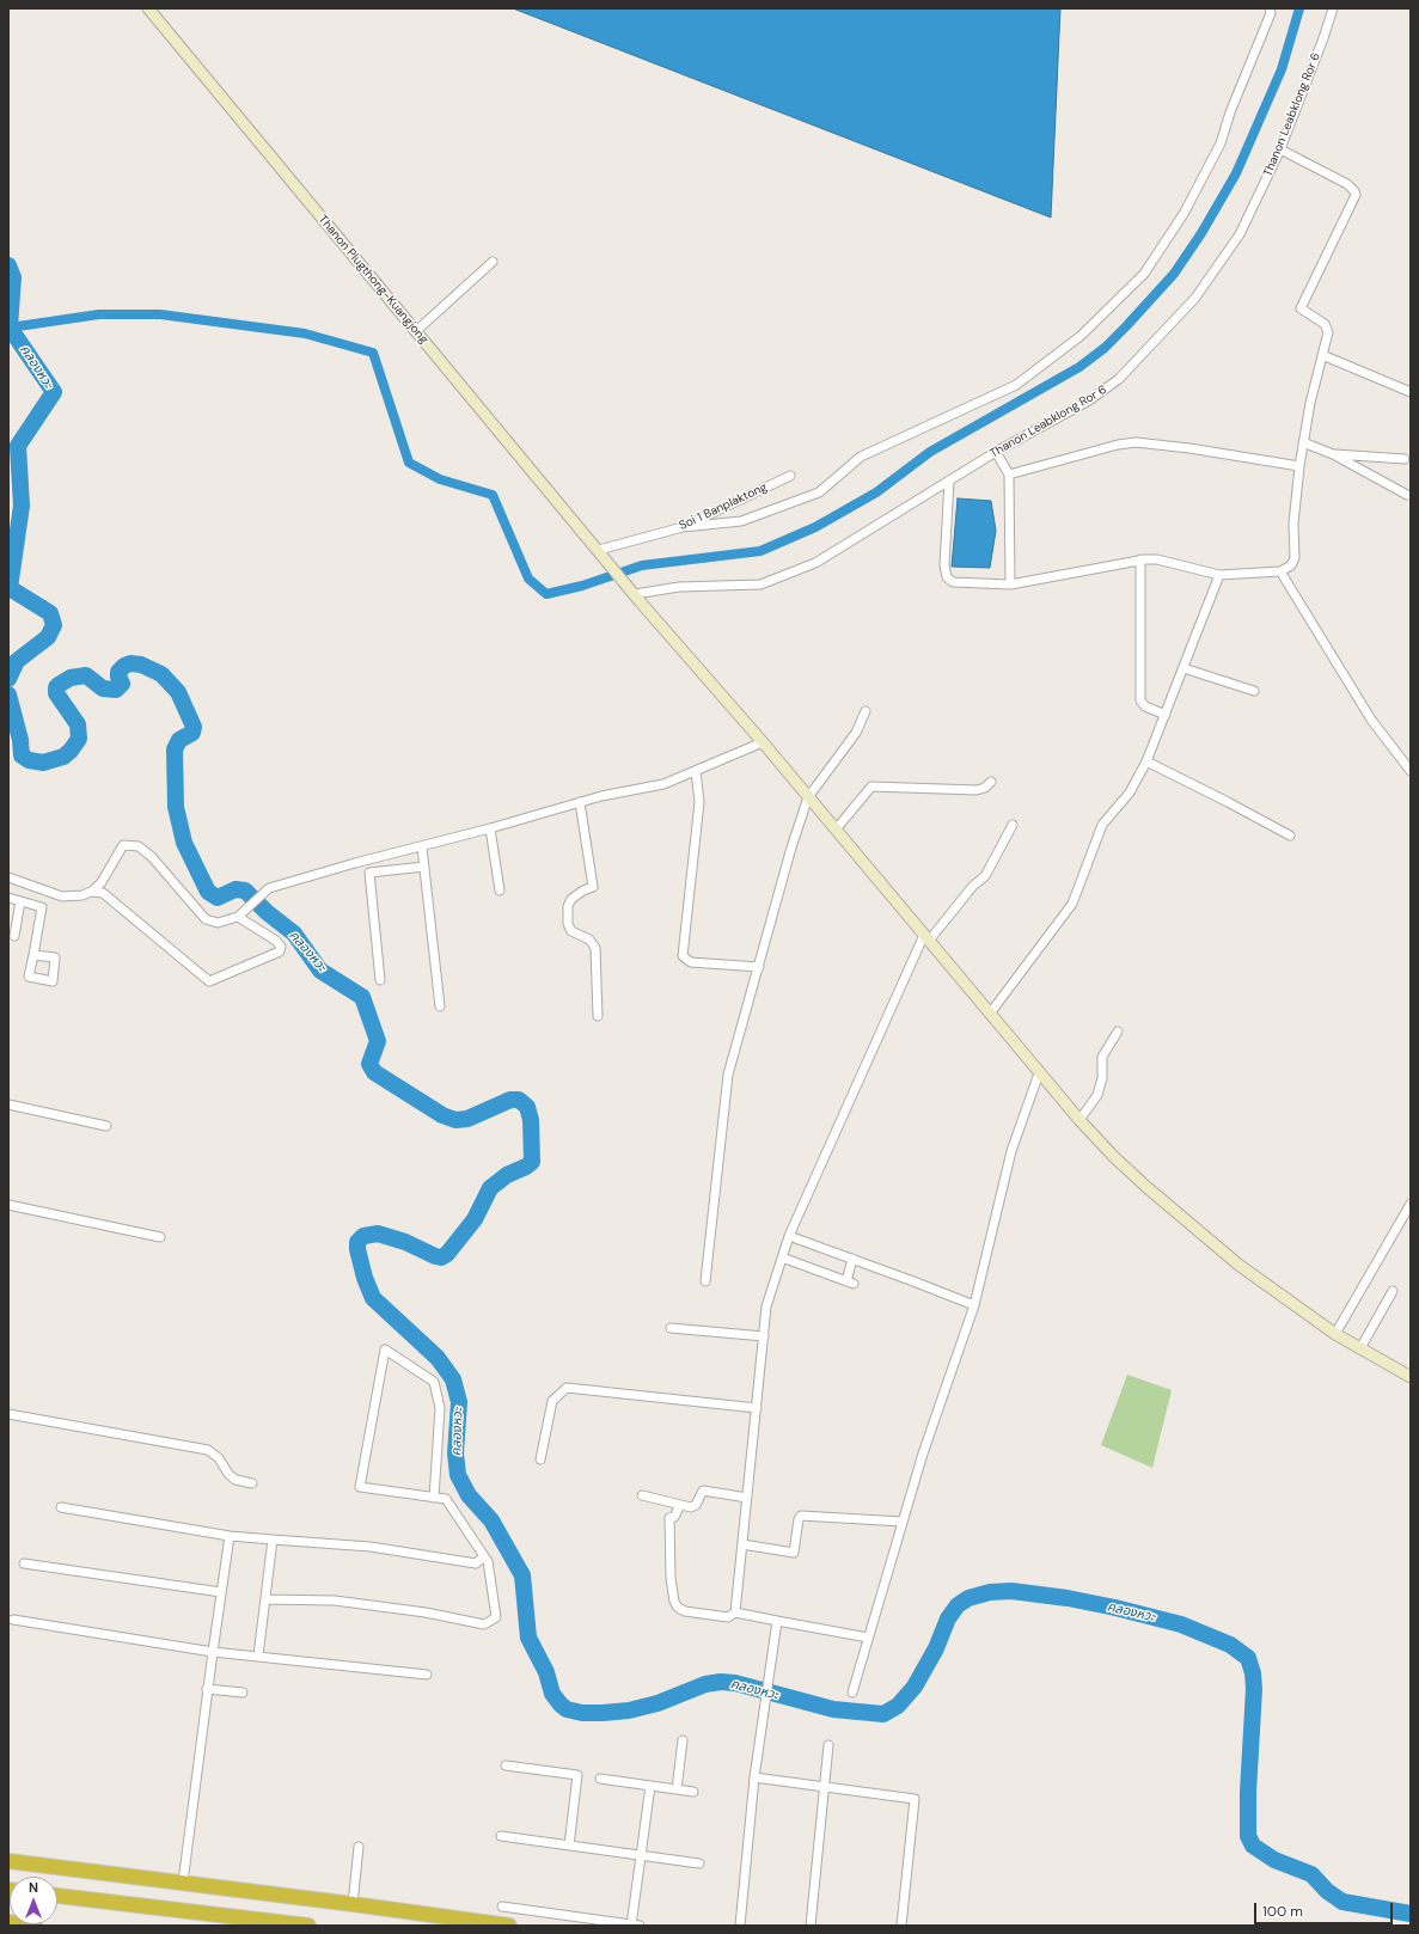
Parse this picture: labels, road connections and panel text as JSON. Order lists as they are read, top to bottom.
{
  "streets": {
    "street": ["Thanon Leabklong Ror 6", "Thanon Plugthong-Kuangjong", "Soi 1 Banplaktong"]
  },
  "crossings": [
    ["Thanon Leabklong Ror 6", "Thanon Plugthong-Kuangjong"],
    ["Thanon Plugthong-Kuangjong", "Soi 1 Banplaktong"]
  ],
  "water": ["คลองหวะ"],
  "scale_bar": "100 m",
  "north": "top"
}
